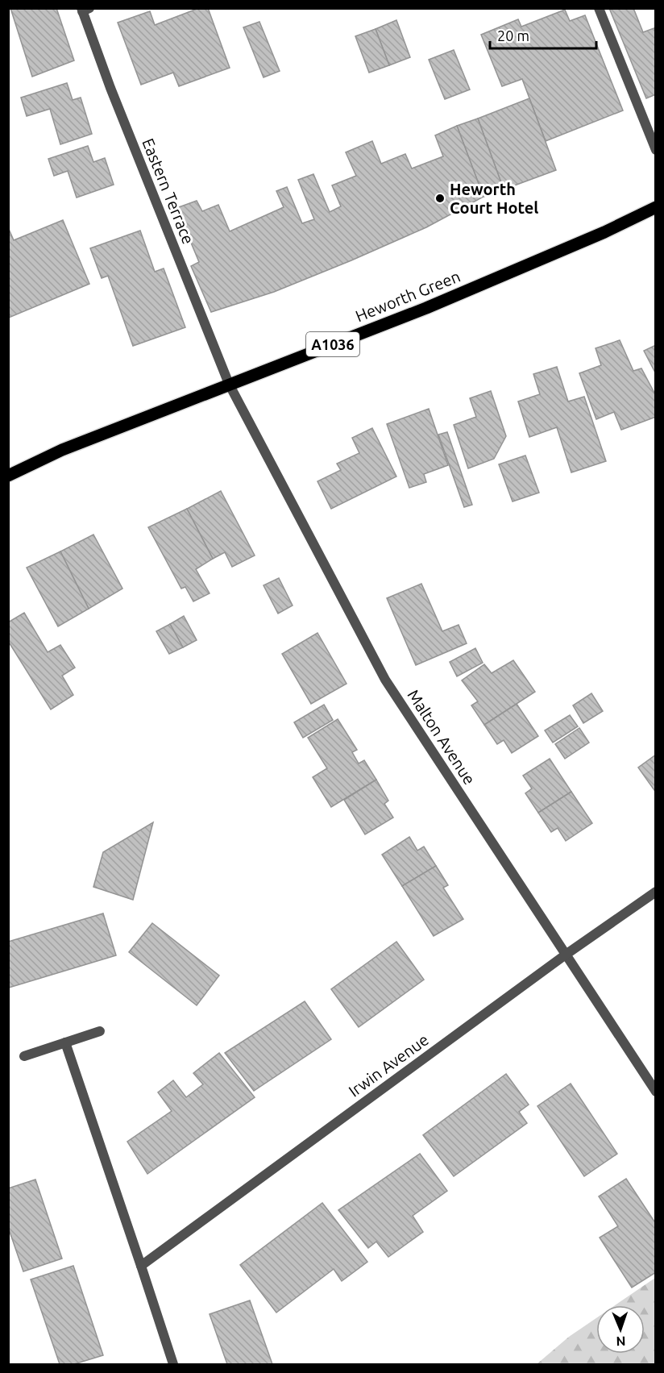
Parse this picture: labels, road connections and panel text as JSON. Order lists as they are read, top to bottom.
{
  "streets": {
    "main road": ["Heworth Green", "A1036"],
    "street": ["Eastern Terrace", "Malton Avenue", "Irwin Avenue"]
  },
  "crossings": [
    ["Eastern Terrace", "Heworth Green"],
    ["Eastern Terrace", "Malton Avenue"],
    ["Heworth Green", "Malton Avenue"],
    ["Malton Avenue", "Irwin Avenue"]
  ],
  "places": ["Heworth Court Hotel"],
  "scale_bar": "20 m",
  "north": "bottom"
}
